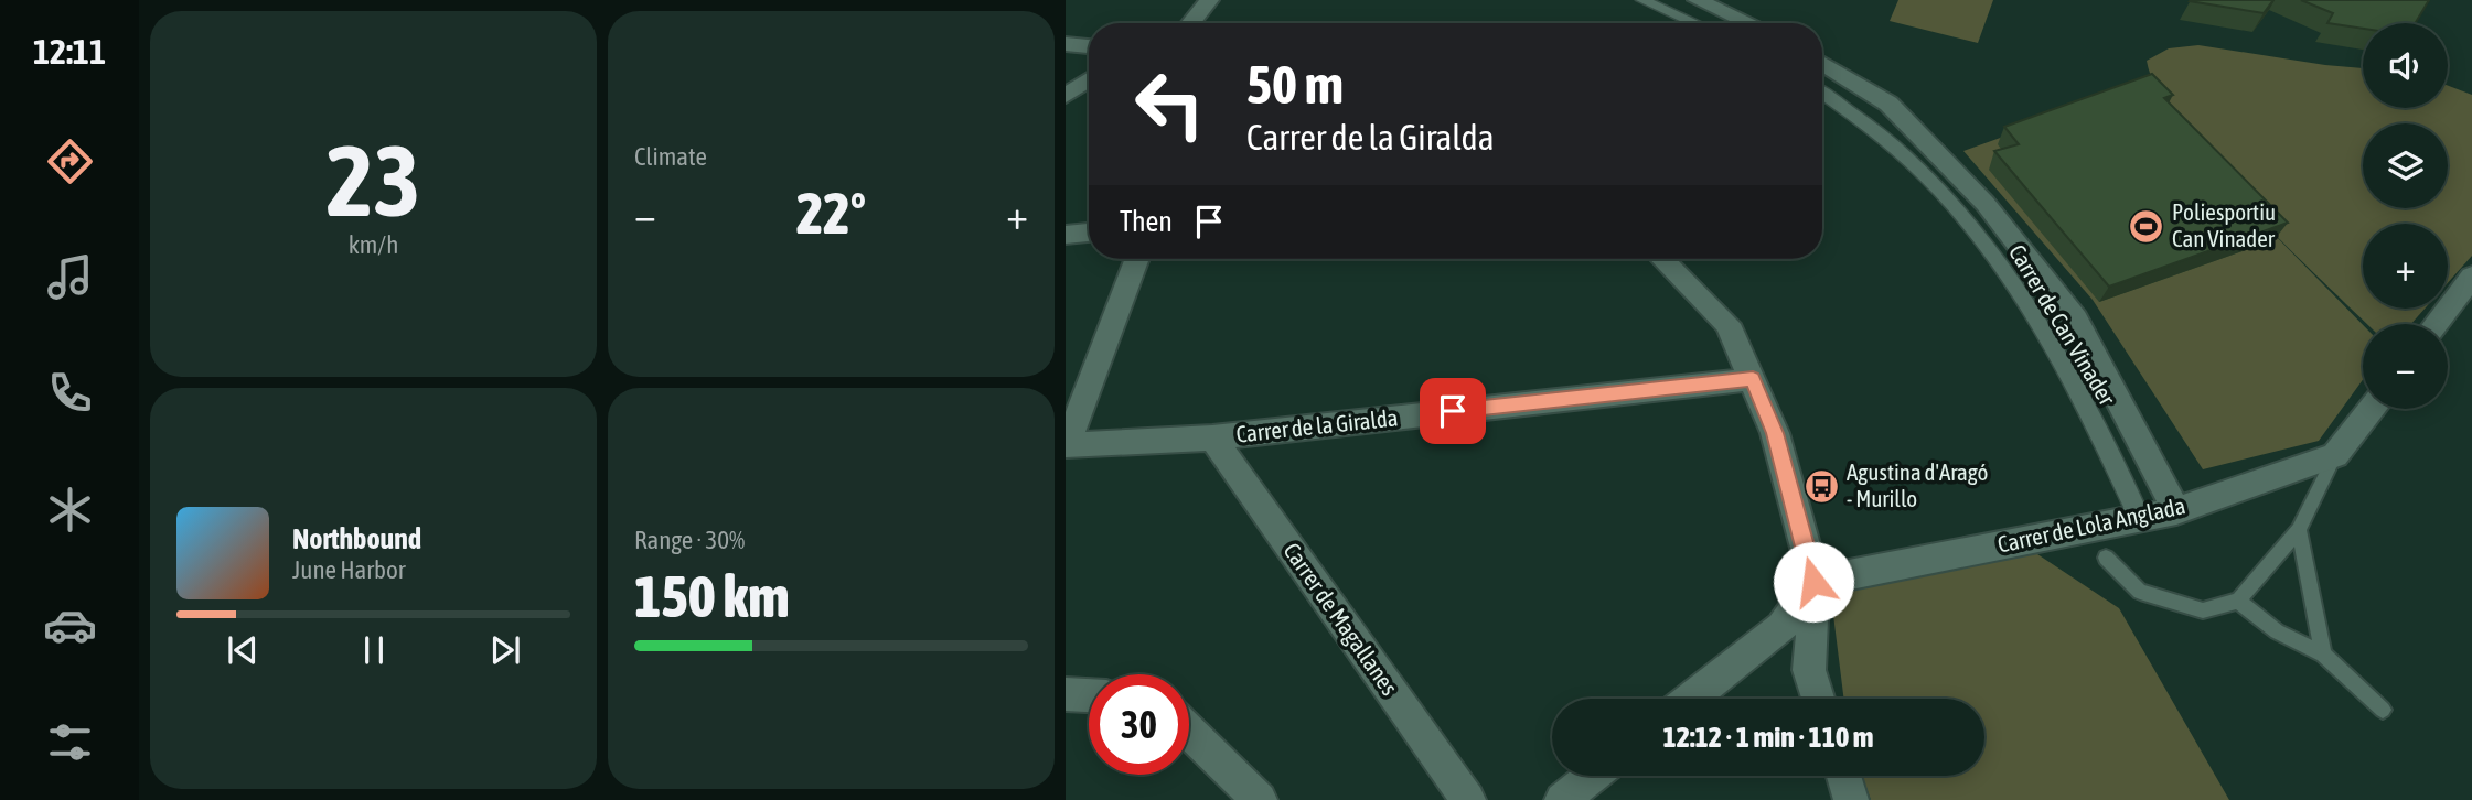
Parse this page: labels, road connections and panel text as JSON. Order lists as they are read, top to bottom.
{
  "streets": {
    "street": [
      "Carrer de Can Vinader",
      "Carrer de la Giralda",
      "Carrer de Lola Anglada",
      "Carrer de Magallanes"
    ]
  },
  "crossings": [
    ["Carrer de Can Vinader", "Carrer de Lola Anglada"],
    ["Carrer de la Giralda", "Carrer de Magallanes"]
  ],
  "places": {
    "sports": ["Poliesportiu Can Vinader"],
    "bus stop": ["Agustina d'Aragó - Murillo"]
  },
  "page": {
    "tabs": "12:11",
    "tile": [
      ["23", "km/h"],
      "Climate",
      ["Range · 30%", "150 km"]
    ],
    "map_buttons": ["+", "−"],
    "turn": ["50 m", "Carrer de la Giralda"],
    "heat": ["−", "22°", "+"],
    "then": "Then",
    "song": ["Northbound", "June Harbor"],
    "limit": "30",
    "trip": "12:12 · 1 min · 110 m"
  }
}
